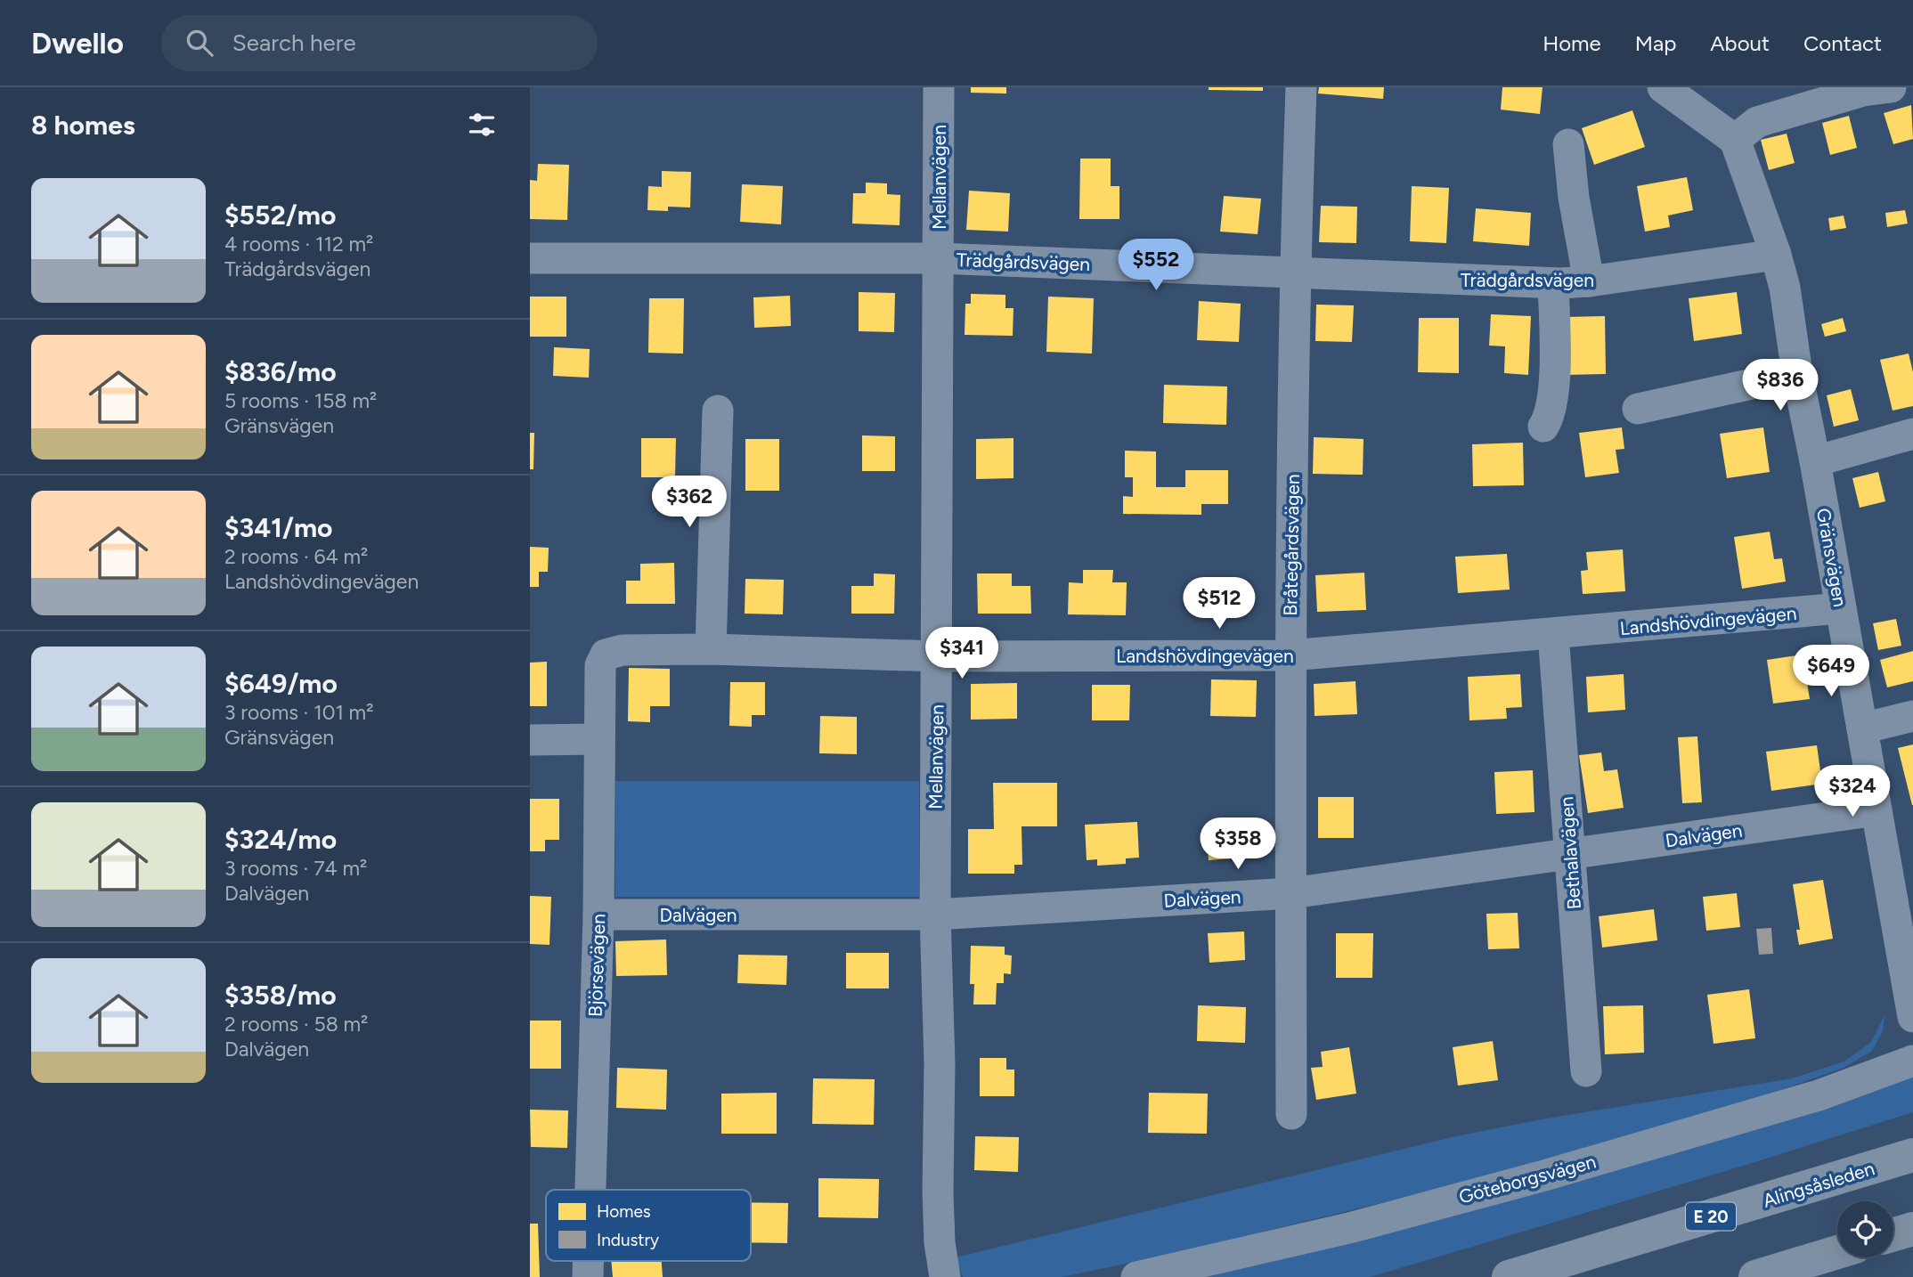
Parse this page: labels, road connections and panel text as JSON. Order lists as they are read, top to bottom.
{
  "streets": {
    "highway": ["Alingsåsleden", "E 20"],
    "street": [
      "Mellanvägen",
      "Trädgårdsvägen",
      "Bråtegårdsvägen",
      "Gränsvägen",
      "Landshövdingevägen",
      "Dalvägen",
      "Bethalavägen",
      "Björsevägen",
      "Göteborgsvägen"
    ]
  },
  "crossings": [
    ["Mellanvägen", "Trädgårdsvägen"],
    ["Mellanvägen", "Landshövdingevägen"],
    ["Mellanvägen", "Dalvägen"],
    ["Trädgårdsvägen", "Bråtegårdsvägen"],
    ["Trädgårdsvägen", "Gränsvägen"],
    ["Bråtegårdsvägen", "Landshövdingevägen"],
    ["Bråtegårdsvägen", "Dalvägen"],
    ["Gränsvägen", "Landshövdingevägen"],
    ["Gränsvägen", "Dalvägen"],
    ["Landshövdingevägen", "Bethalavägen"],
    ["Landshövdingevägen", "Björsevägen"],
    ["Dalvägen", "Bethalavägen"],
    ["Dalvägen", "Björsevägen"]
  ],
  "legend": ["Homes", "Industry"],
  "page": {
    "header": "Dwello",
    "search": "Search here",
    "nav": [
      "Home",
      "Map",
      "About",
      "Contact"
    ],
    "heading": "8 homes",
    "list": [
      {
        "name": "$552/mo",
        "note": "4 rooms · 112 m² · Trädgårdsvägen"
      },
      {
        "name": "$836/mo",
        "note": "5 rooms · 158 m² · Gränsvägen"
      },
      {
        "name": "$341/mo",
        "note": "2 rooms · 64 m² · Landshövdingevägen"
      },
      {
        "name": "$649/mo",
        "note": "3 rooms · 101 m² · Gränsvägen"
      },
      {
        "name": "$324/mo",
        "note": "3 rooms · 74 m² · Dalvägen"
      },
      {
        "name": "$358/mo",
        "note": "2 rooms · 58 m² · Dalvägen"
      }
    ],
    "price": [
      "$552",
      "$836",
      "$362",
      "$512",
      "$341",
      "$649",
      "$324",
      "$358"
    ]
  }
}
